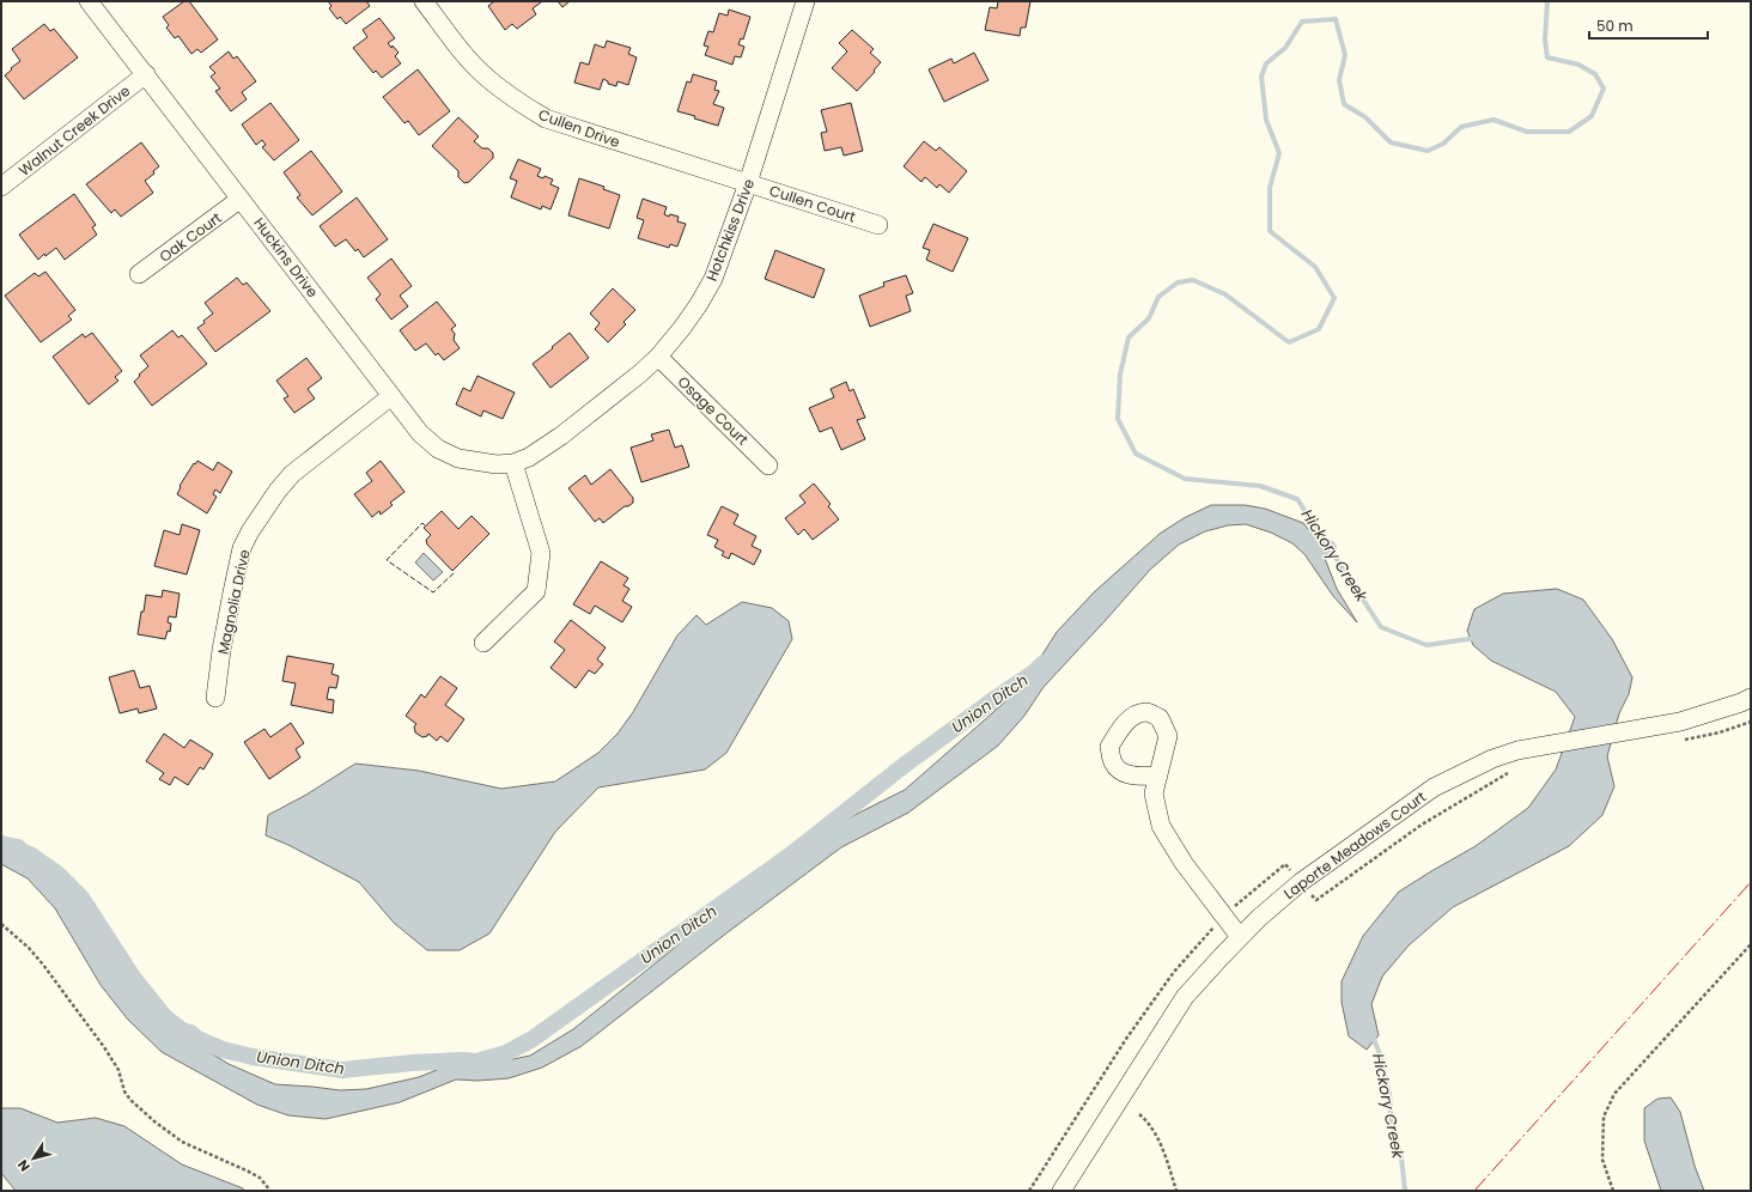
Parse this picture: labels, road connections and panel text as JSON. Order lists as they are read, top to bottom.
{
  "streets": {
    "street": [
      "Cullen Drive",
      "Walnut Creek Drive",
      "Cullen Court",
      "Hotchkiss Drive",
      "Oak Court",
      "Huckins Drive",
      "Osage Court",
      "Magnolia Drive",
      "Laporte Meadows Court"
    ]
  },
  "crossings": [
    ["Cullen Drive", "Cullen Court"],
    ["Cullen Drive", "Hotchkiss Drive"],
    ["Walnut Creek Drive", "Huckins Drive"],
    ["Cullen Court", "Hotchkiss Drive"],
    ["Hotchkiss Drive", "Huckins Drive"],
    ["Hotchkiss Drive", "Osage Court"],
    ["Oak Court", "Huckins Drive"],
    ["Huckins Drive", "Magnolia Drive"]
  ],
  "water": ["Hickory Creek", "Union Ditch"],
  "scale_bar": "50 m",
  "north": "bottom left"
}
